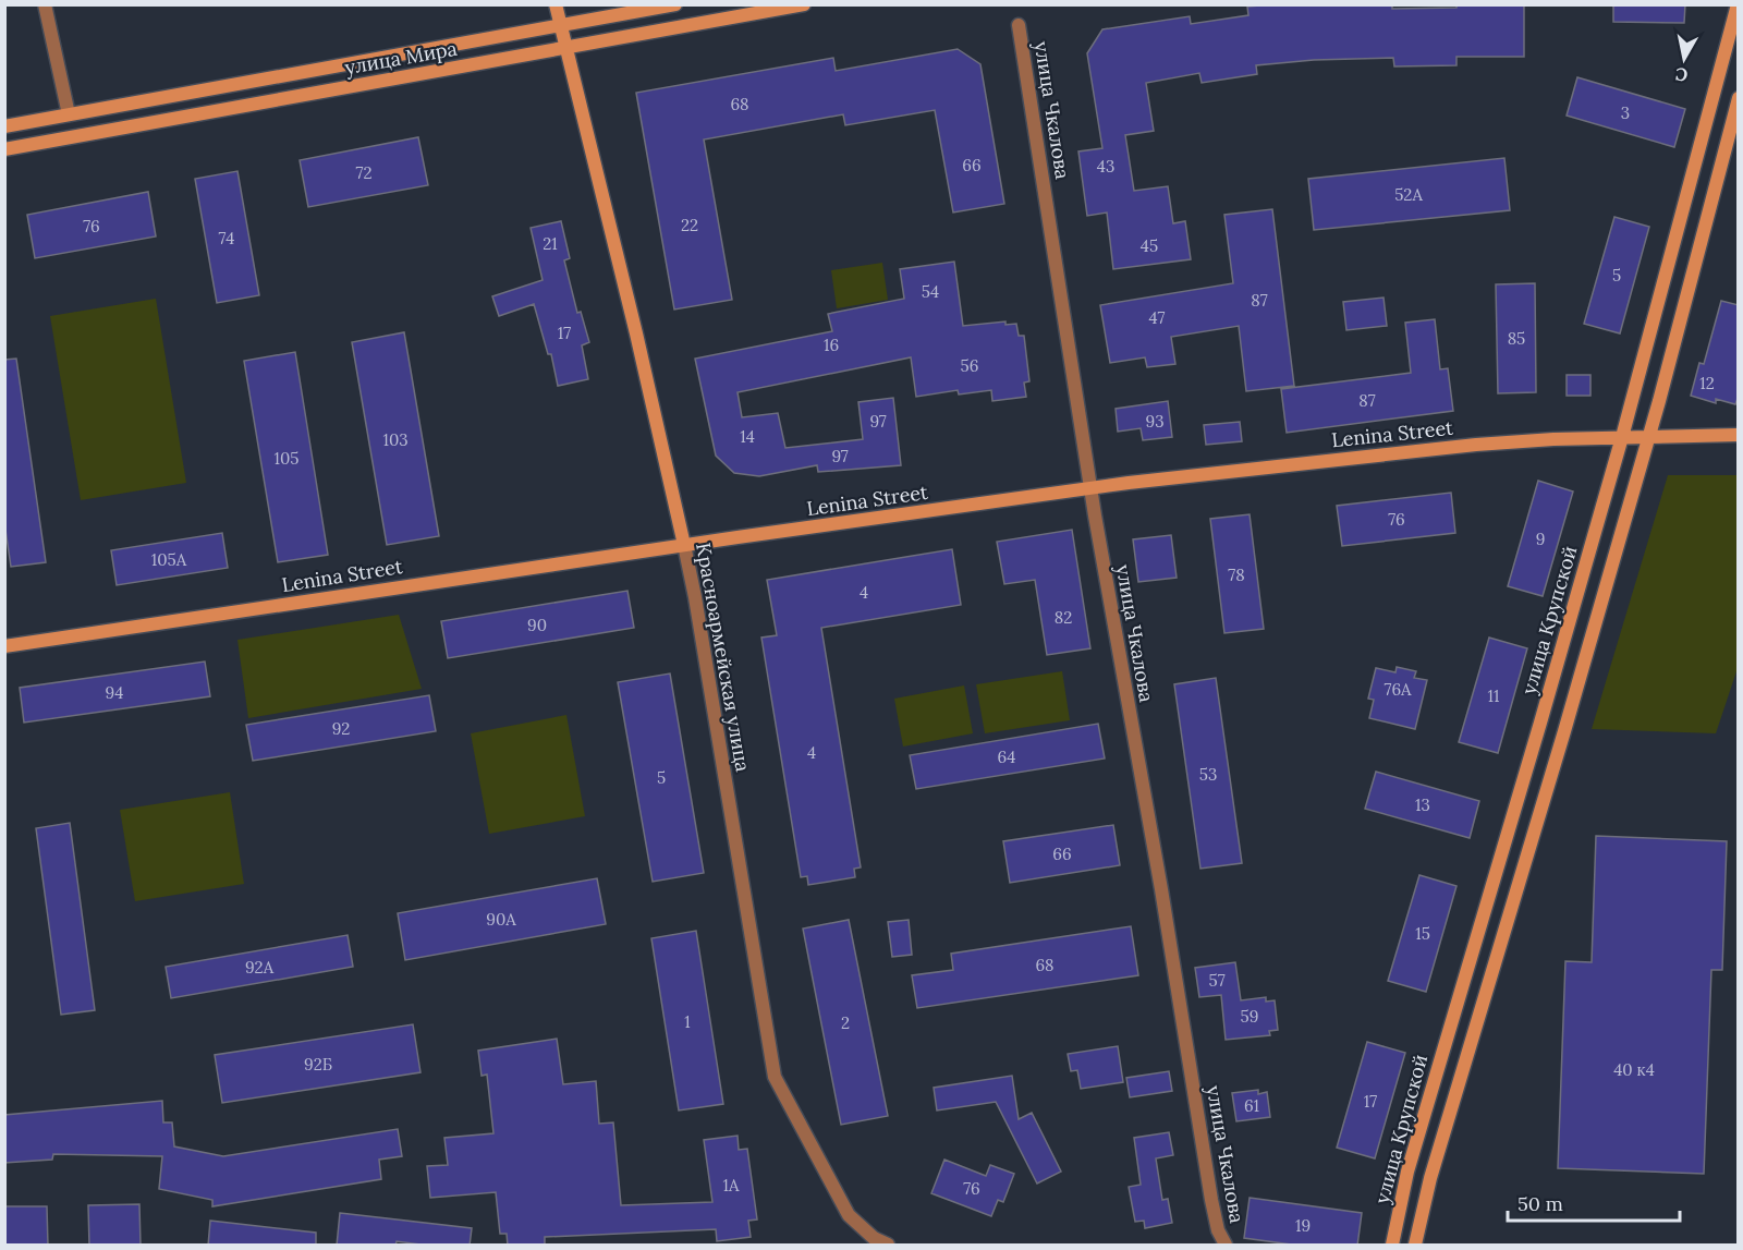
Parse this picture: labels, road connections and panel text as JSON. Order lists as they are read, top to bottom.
{
  "streets": {
    "main road": [
      "улица Мира",
      "Lenina Street",
      "улица Крупской",
      "Красноармейская улица"
    ],
    "street": ["улица Чкалова"]
  },
  "crossings": [
    ["улица Мира", "Красноармейская улица"],
    ["улица Чкалова", "Lenina Street"],
    ["Lenina Street", "улица Крупской"],
    ["Lenina Street", "Красноармейская улица"]
  ],
  "house_numbers": [
    "68",
    "3",
    "66",
    "43",
    "72",
    "52А",
    "22",
    "76",
    "74",
    "21",
    "45",
    "5",
    "54",
    "87",
    "47",
    "17",
    "85",
    "16",
    "56",
    "12",
    "87",
    "97",
    "93",
    "14",
    "103",
    "97",
    "105",
    "76",
    "9",
    "105А",
    "78",
    "4",
    "82",
    "90",
    "76А",
    "94",
    "11",
    "92",
    "4",
    "64",
    "53",
    "5",
    "13",
    "66",
    "90А",
    "15",
    "68",
    "92А",
    "57",
    "59",
    "1",
    "2",
    "92Б",
    "40 к4",
    "17",
    "61",
    "1А",
    "76",
    "19"
  ],
  "scale_bar": "50 m",
  "north": "bottom"
}
